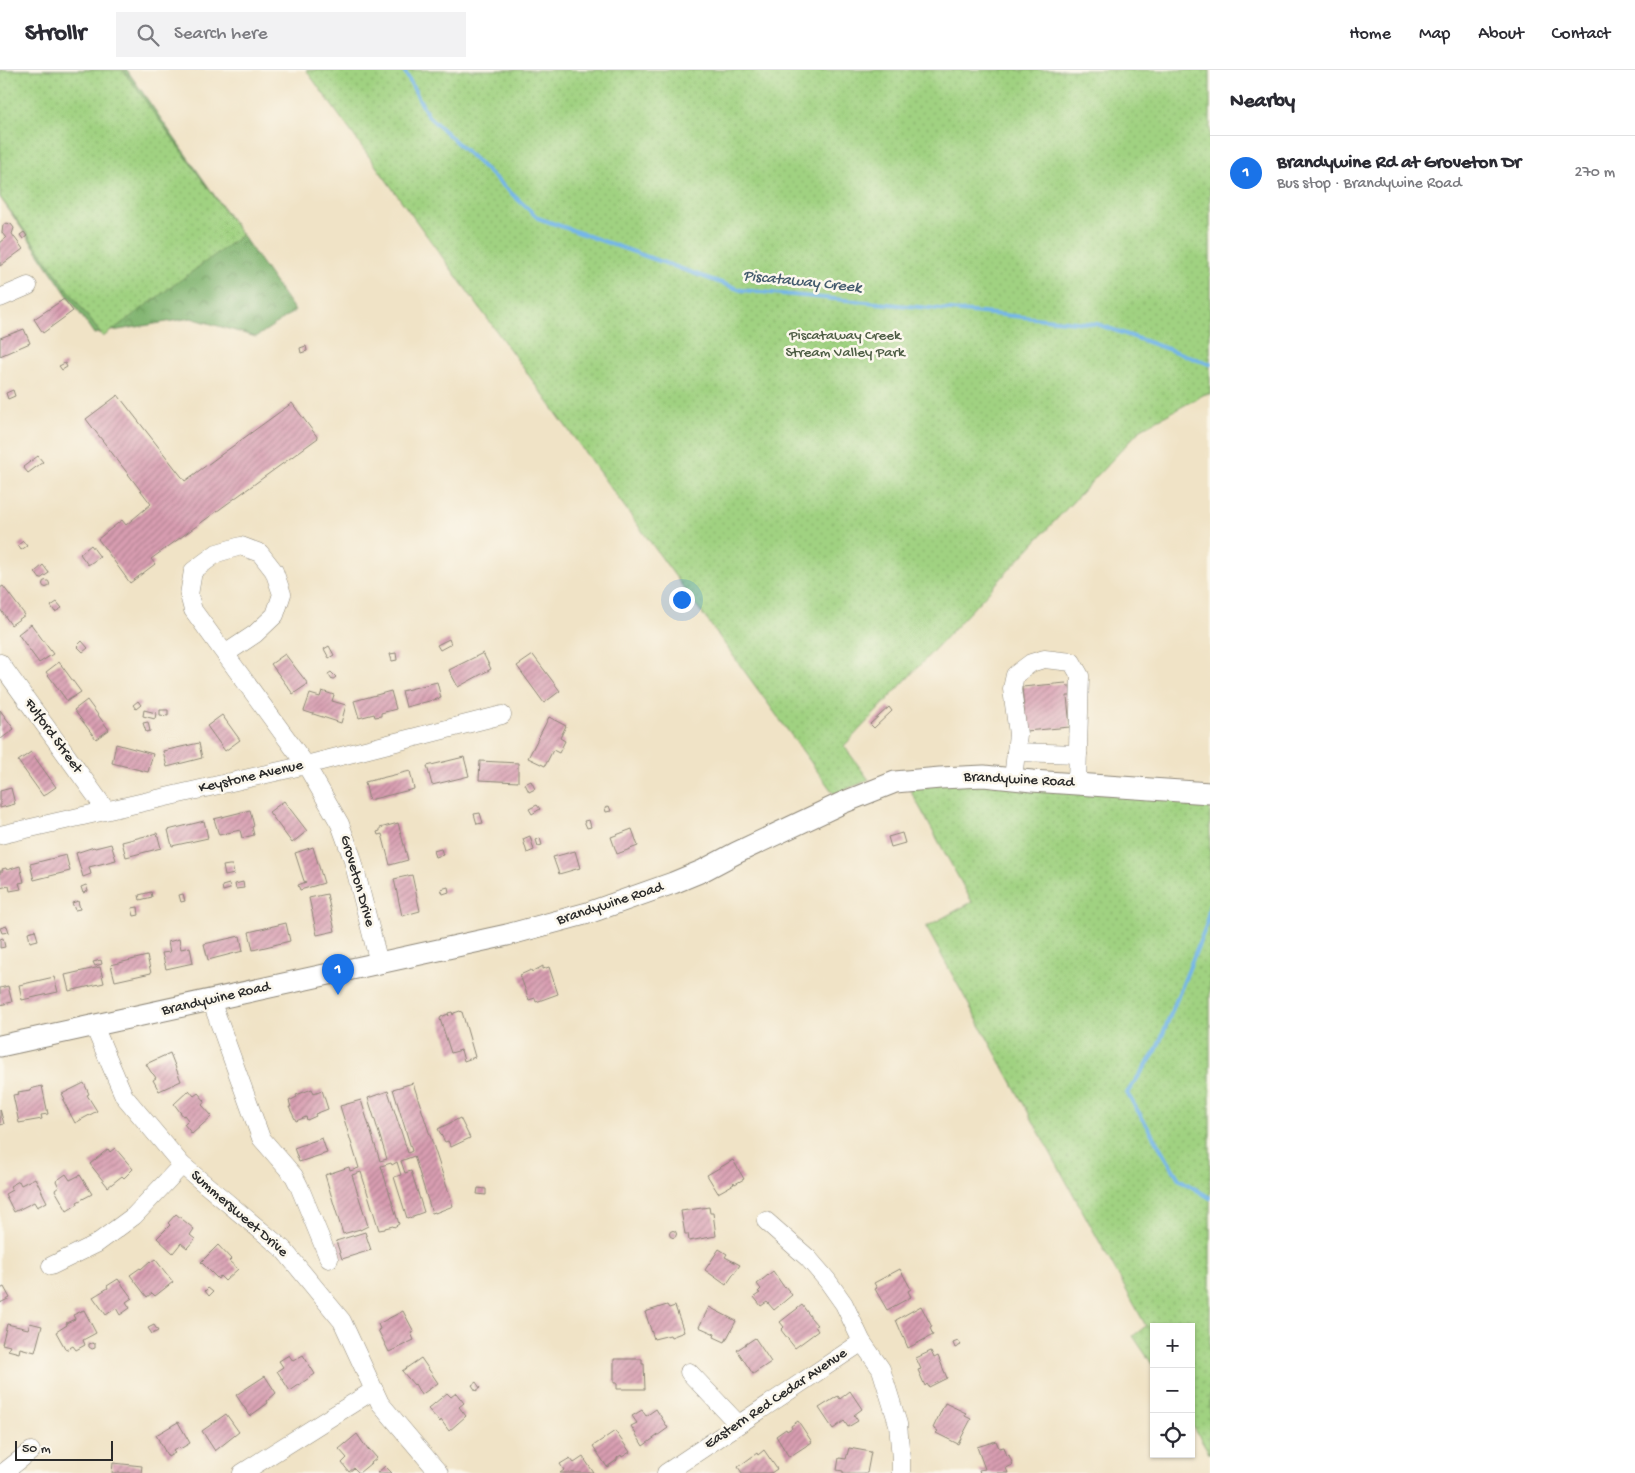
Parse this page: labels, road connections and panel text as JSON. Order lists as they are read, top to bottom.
{
  "streets": {
    "main road": ["Brandywine Road"],
    "street": [
      "Fulford Street",
      "Keystone Avenue",
      "Groveton Drive",
      "Summersweet Drive",
      "Eastern Red Cedar Avenue"
    ]
  },
  "crossings": [
    ["Fulford Street", "Keystone Avenue"],
    ["Keystone Avenue", "Groveton Drive"],
    ["Brandywine Road", "Groveton Drive"],
    ["Brandywine Road", "Summersweet Drive"]
  ],
  "water": ["Piscataway Creek"],
  "parks": ["Piscataway Creek Stream Valley Park"],
  "scale_bar": "50 m",
  "page": {
    "header": "Strollr",
    "search": "Search here",
    "nav": [
      "Home",
      "Map",
      "About",
      "Contact"
    ],
    "heading": "Nearby",
    "list": [
      {
        "mark": "1",
        "name": "Brandywine Rd at Groveton Dr",
        "note": "Bus stop · Brandywine Road",
        "value": "270 m"
      }
    ],
    "pins": "1",
    "map_buttons": ["+", "−"],
    "scale": "50 m"
  }
}
